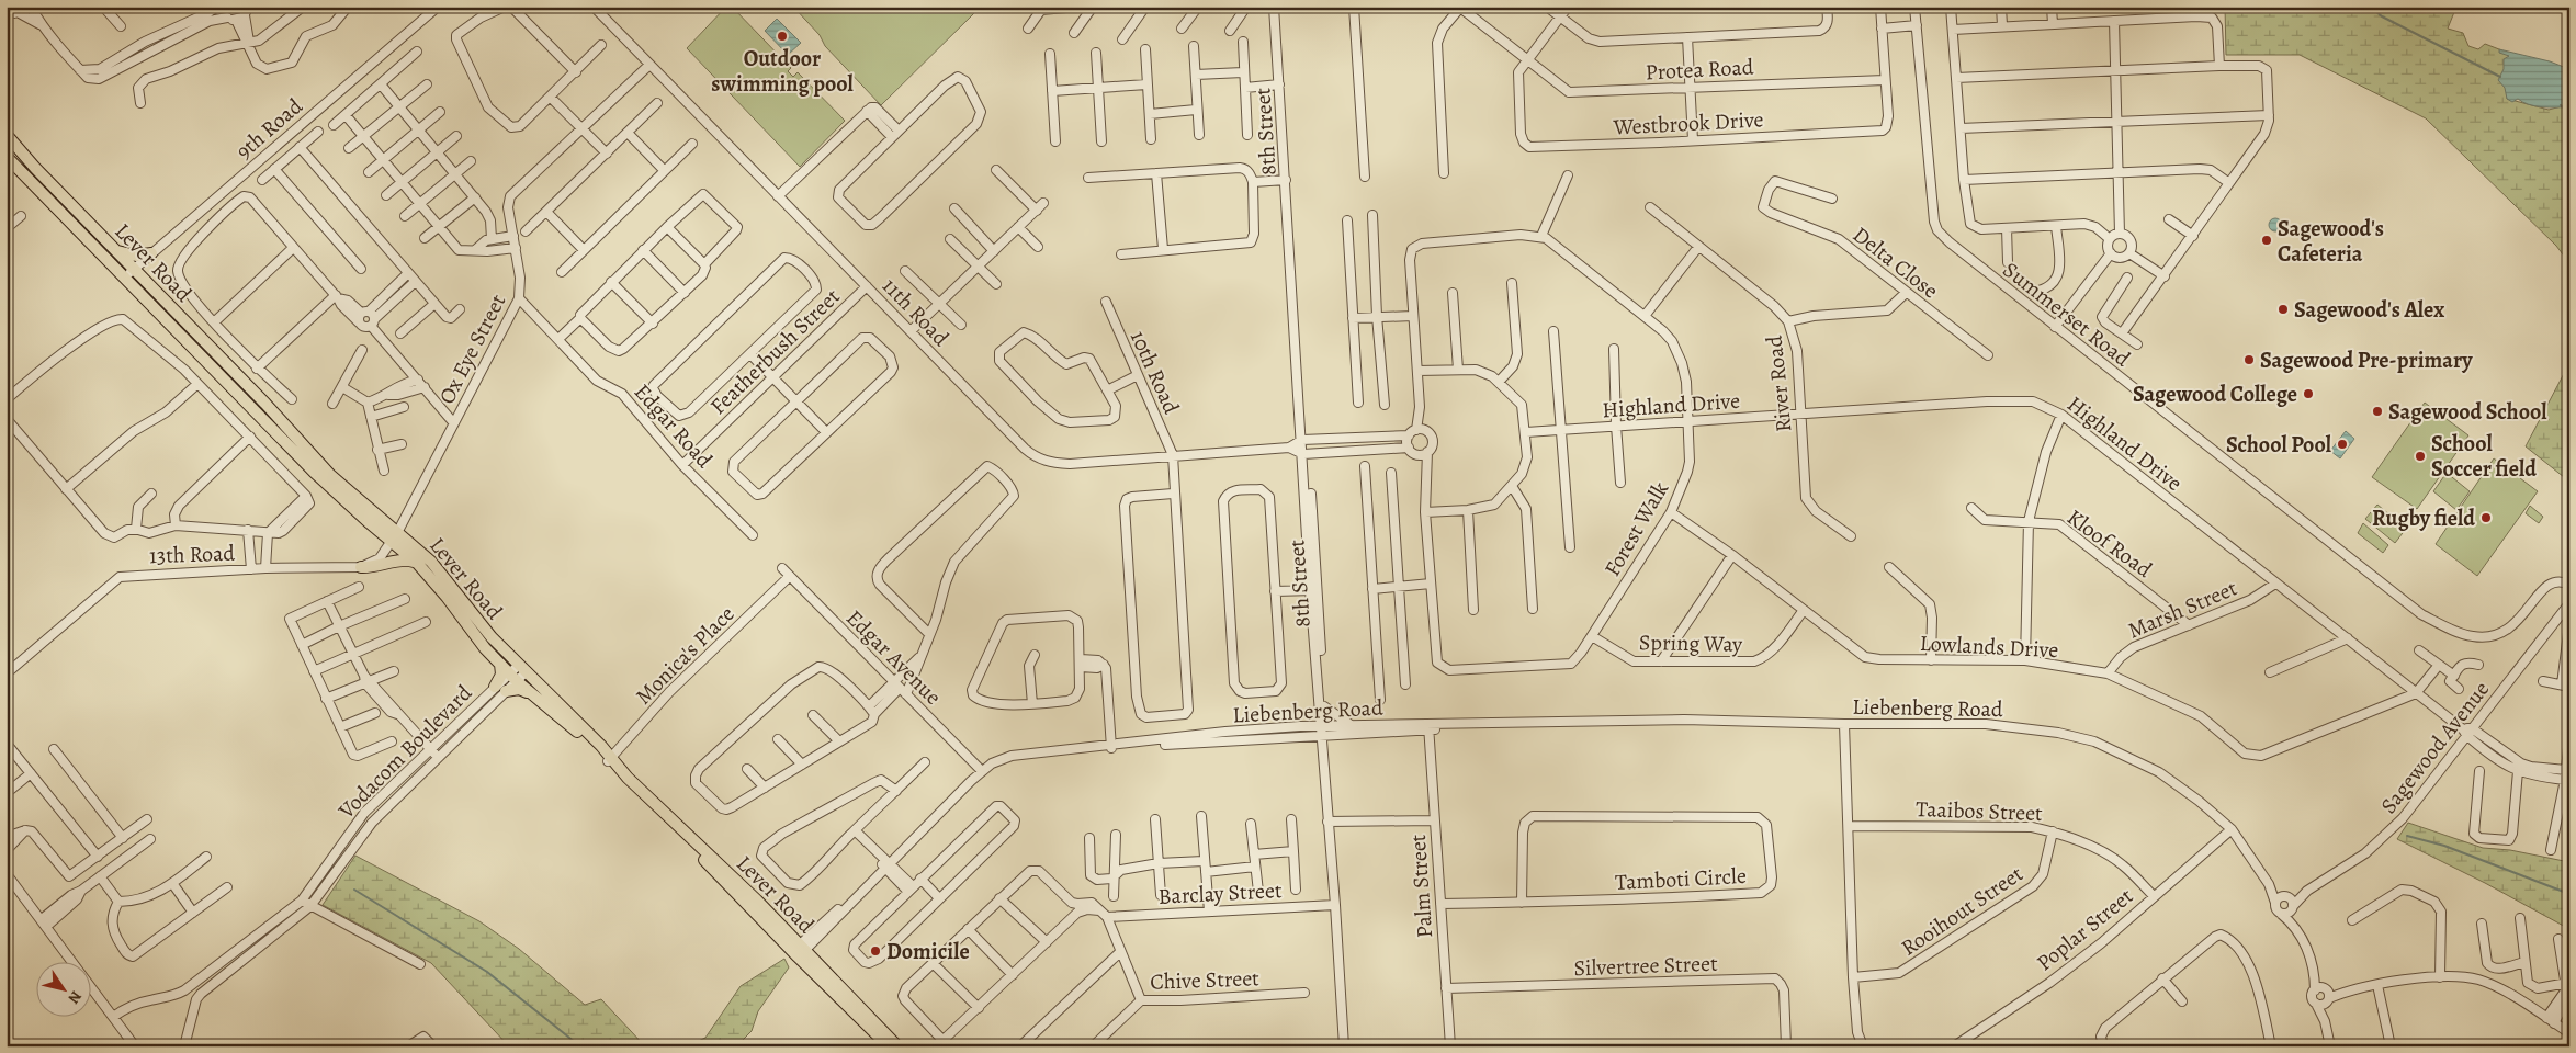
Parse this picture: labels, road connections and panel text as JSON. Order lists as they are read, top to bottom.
{
  "streets": {
    "main road": ["Lever Road"],
    "street": [
      "Protea Road",
      "Westbrook Drive",
      "9th Road",
      "8th Street",
      "Delta Close",
      "11th Road",
      "Summerset Road",
      "Ox Eye Street",
      "Featherbush Street",
      "10th Road",
      "River Road",
      "Highland Drive",
      "Edgar Road",
      "Forest Walk",
      "Kloof Road",
      "13th Road",
      "Marsh Street",
      "Spring Way",
      "Lowlands Drive",
      "Monica's Place",
      "Edgar Avenue",
      "Liebenberg Road",
      "Sagewood Avenue",
      "Vodacom Boulevard",
      "Taaibos Street",
      "Tamboti Circle",
      "Palm Street",
      "Barclay Street",
      "Rooihout Street",
      "Poplar Street",
      "Silvertree Street",
      "Chive Street"
    ]
  },
  "crossings": [
    ["Protea Road", "Westbrook Drive"],
    ["9th Road", "Lever Road"],
    ["8th Street", "11th Road"],
    ["8th Street", "Liebenberg Road"],
    ["8th Street", "Barclay Street"],
    ["Lever Road", "Ox Eye Street"],
    ["Lever Road", "Monica's Place"],
    ["Lever Road", "Liebenberg Road"],
    ["Lever Road", "Vodacom Boulevard"],
    ["11th Road", "Ox Eye Street"],
    ["11th Road", "Featherbush Street"],
    ["11th Road", "10th Road"],
    ["Ox Eye Street", "Edgar Road"],
    ["Featherbush Street", "Edgar Road"],
    ["River Road", "Highland Drive"],
    ["Highland Drive", "Forest Walk"],
    ["Highland Drive", "Marsh Street"],
    ["Highland Drive", "Lowlands Drive"],
    ["Highland Drive", "Sagewood Avenue"],
    ["Forest Walk", "Spring Way"],
    ["Forest Walk", "Lowlands Drive"],
    ["Kloof Road", "Marsh Street"],
    ["Marsh Street", "Lowlands Drive"],
    ["Spring Way", "Lowlands Drive"],
    ["Monica's Place", "Edgar Avenue"],
    ["Edgar Avenue", "Liebenberg Road"],
    ["Liebenberg Road", "Sagewood Avenue"],
    ["Liebenberg Road", "Palm Street"],
    ["Liebenberg Road", "Poplar Street"],
    ["Taaibos Street", "Rooihout Street"],
    ["Taaibos Street", "Poplar Street"],
    ["Tamboti Circle", "Palm Street"],
    ["Palm Street", "Silvertree Street"]
  ],
  "places": [
    "Outdoor swimming pool",
    "Sagewood's Cafeteria",
    "Sagewood's Alex",
    "Sagewood Pre-primary",
    "Sagewood College",
    "Sagewood School",
    "School Pool",
    "School Soccer field",
    "Rugby field",
    "Domicile"
  ],
  "north": "bottom right"
}
